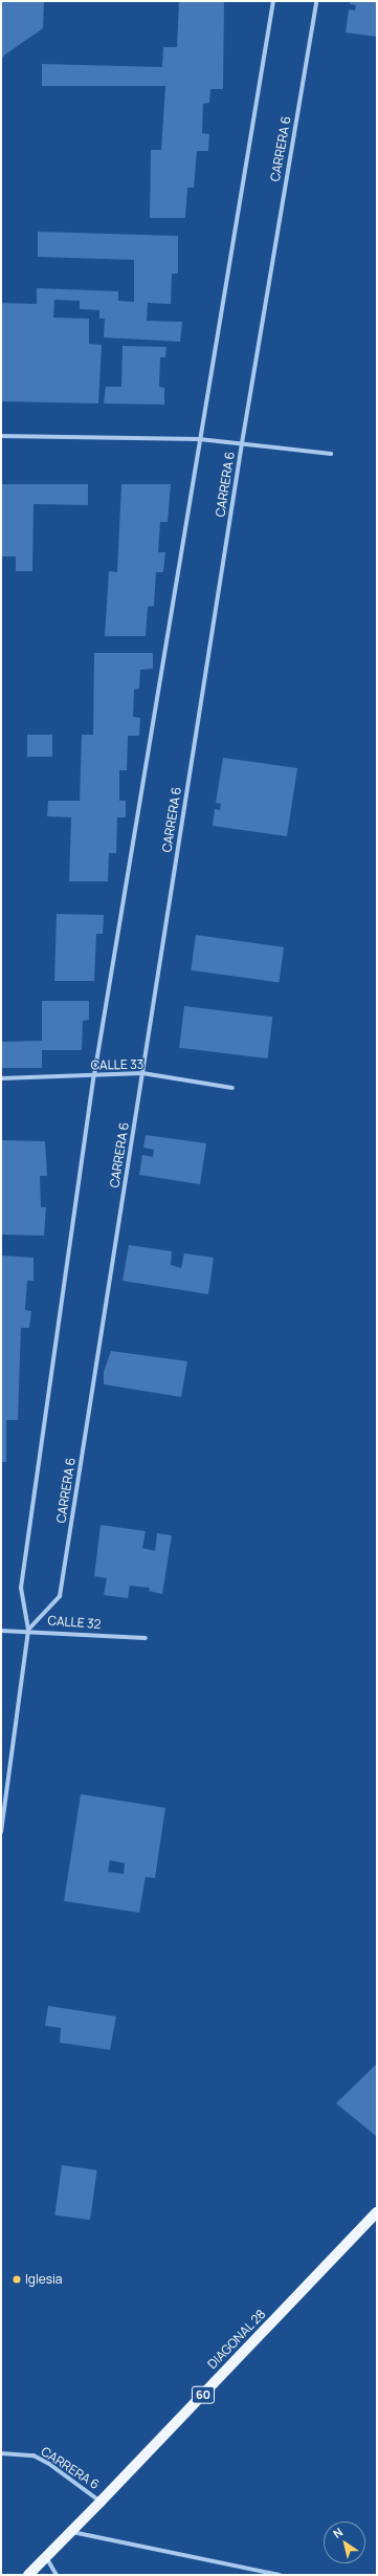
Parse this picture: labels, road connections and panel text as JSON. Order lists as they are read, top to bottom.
{
  "streets": {
    "main road": ["DIAGONAL 28", "60"],
    "street": ["CARRERA 6", "CALLE 33", "CALLE 32"]
  },
  "crossings": [
    ["CARRERA 6", "CALLE 33"],
    ["CARRERA 6", "CALLE 32"],
    ["CARRERA 6", "DIAGONAL 28"]
  ],
  "places": ["Iglesia"],
  "north": "top left"
}
